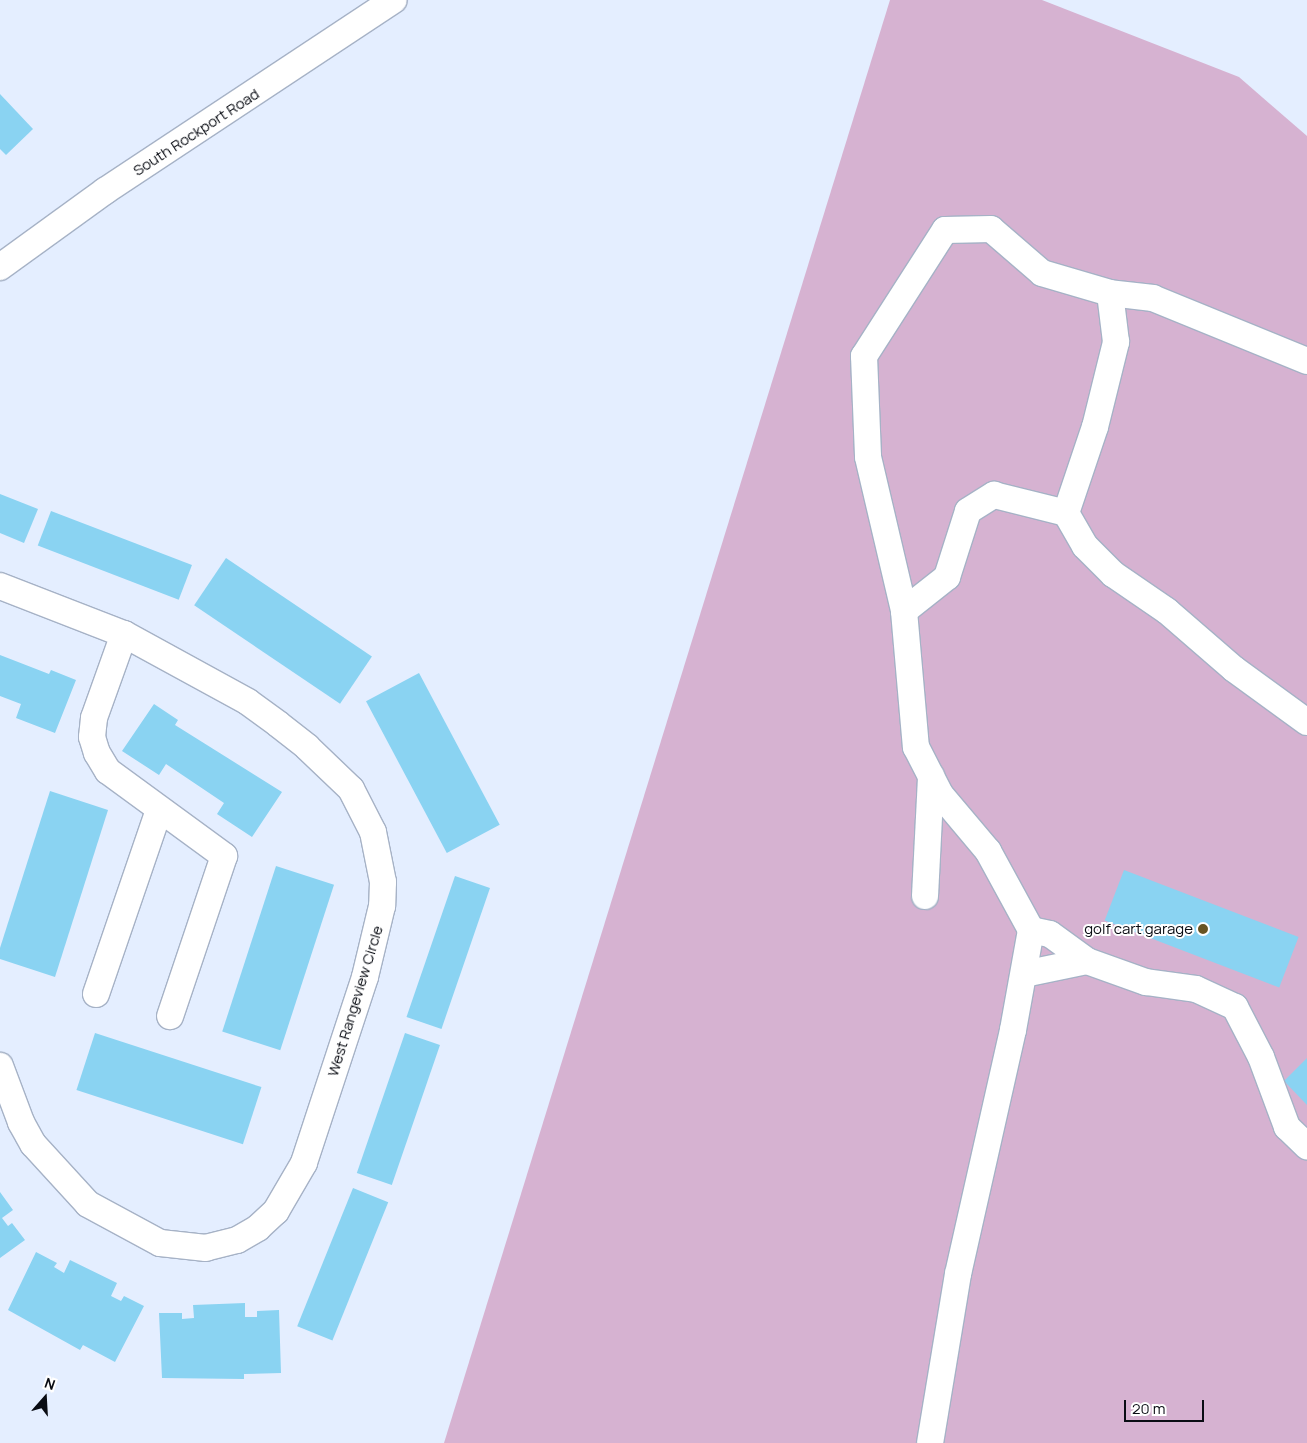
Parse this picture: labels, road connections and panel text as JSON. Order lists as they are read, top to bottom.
{
  "streets": {
    "street": ["South Rockport Road", "West Rangeview Circle"]
  },
  "places": ["golf cart garage"],
  "scale_bar": "20 m",
  "north": "top"
}
